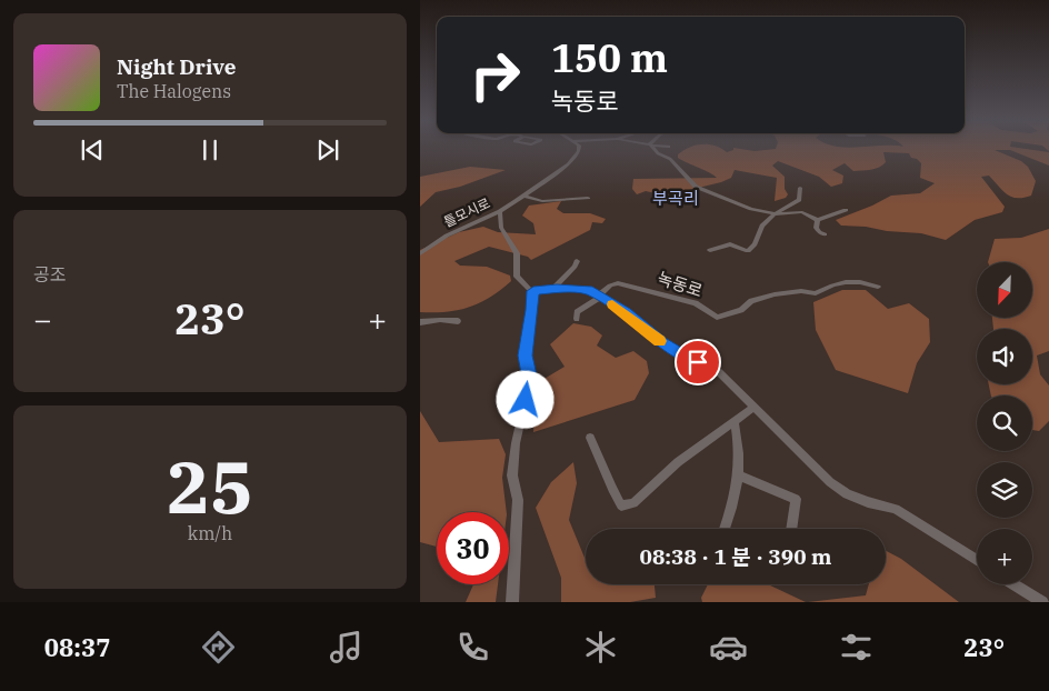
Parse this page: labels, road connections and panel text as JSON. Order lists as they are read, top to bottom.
{
  "streets": {
    "street": ["틀모시로", "녹동로"]
  },
  "districts": ["부곡리"],
  "north": "bottom left",
  "page": {
    "turn": ["150 m", "녹동로"],
    "song": ["Night Drive", "The Halogens"],
    "tile": [
      "공조",
      ["25", "km/h"]
    ],
    "map_buttons": "+",
    "heat": ["−", "23°", "+"],
    "limit": "30",
    "trip": "08:38 · 1 분 · 390 m",
    "tabs": ["08:37", "23°"]
  }
}
